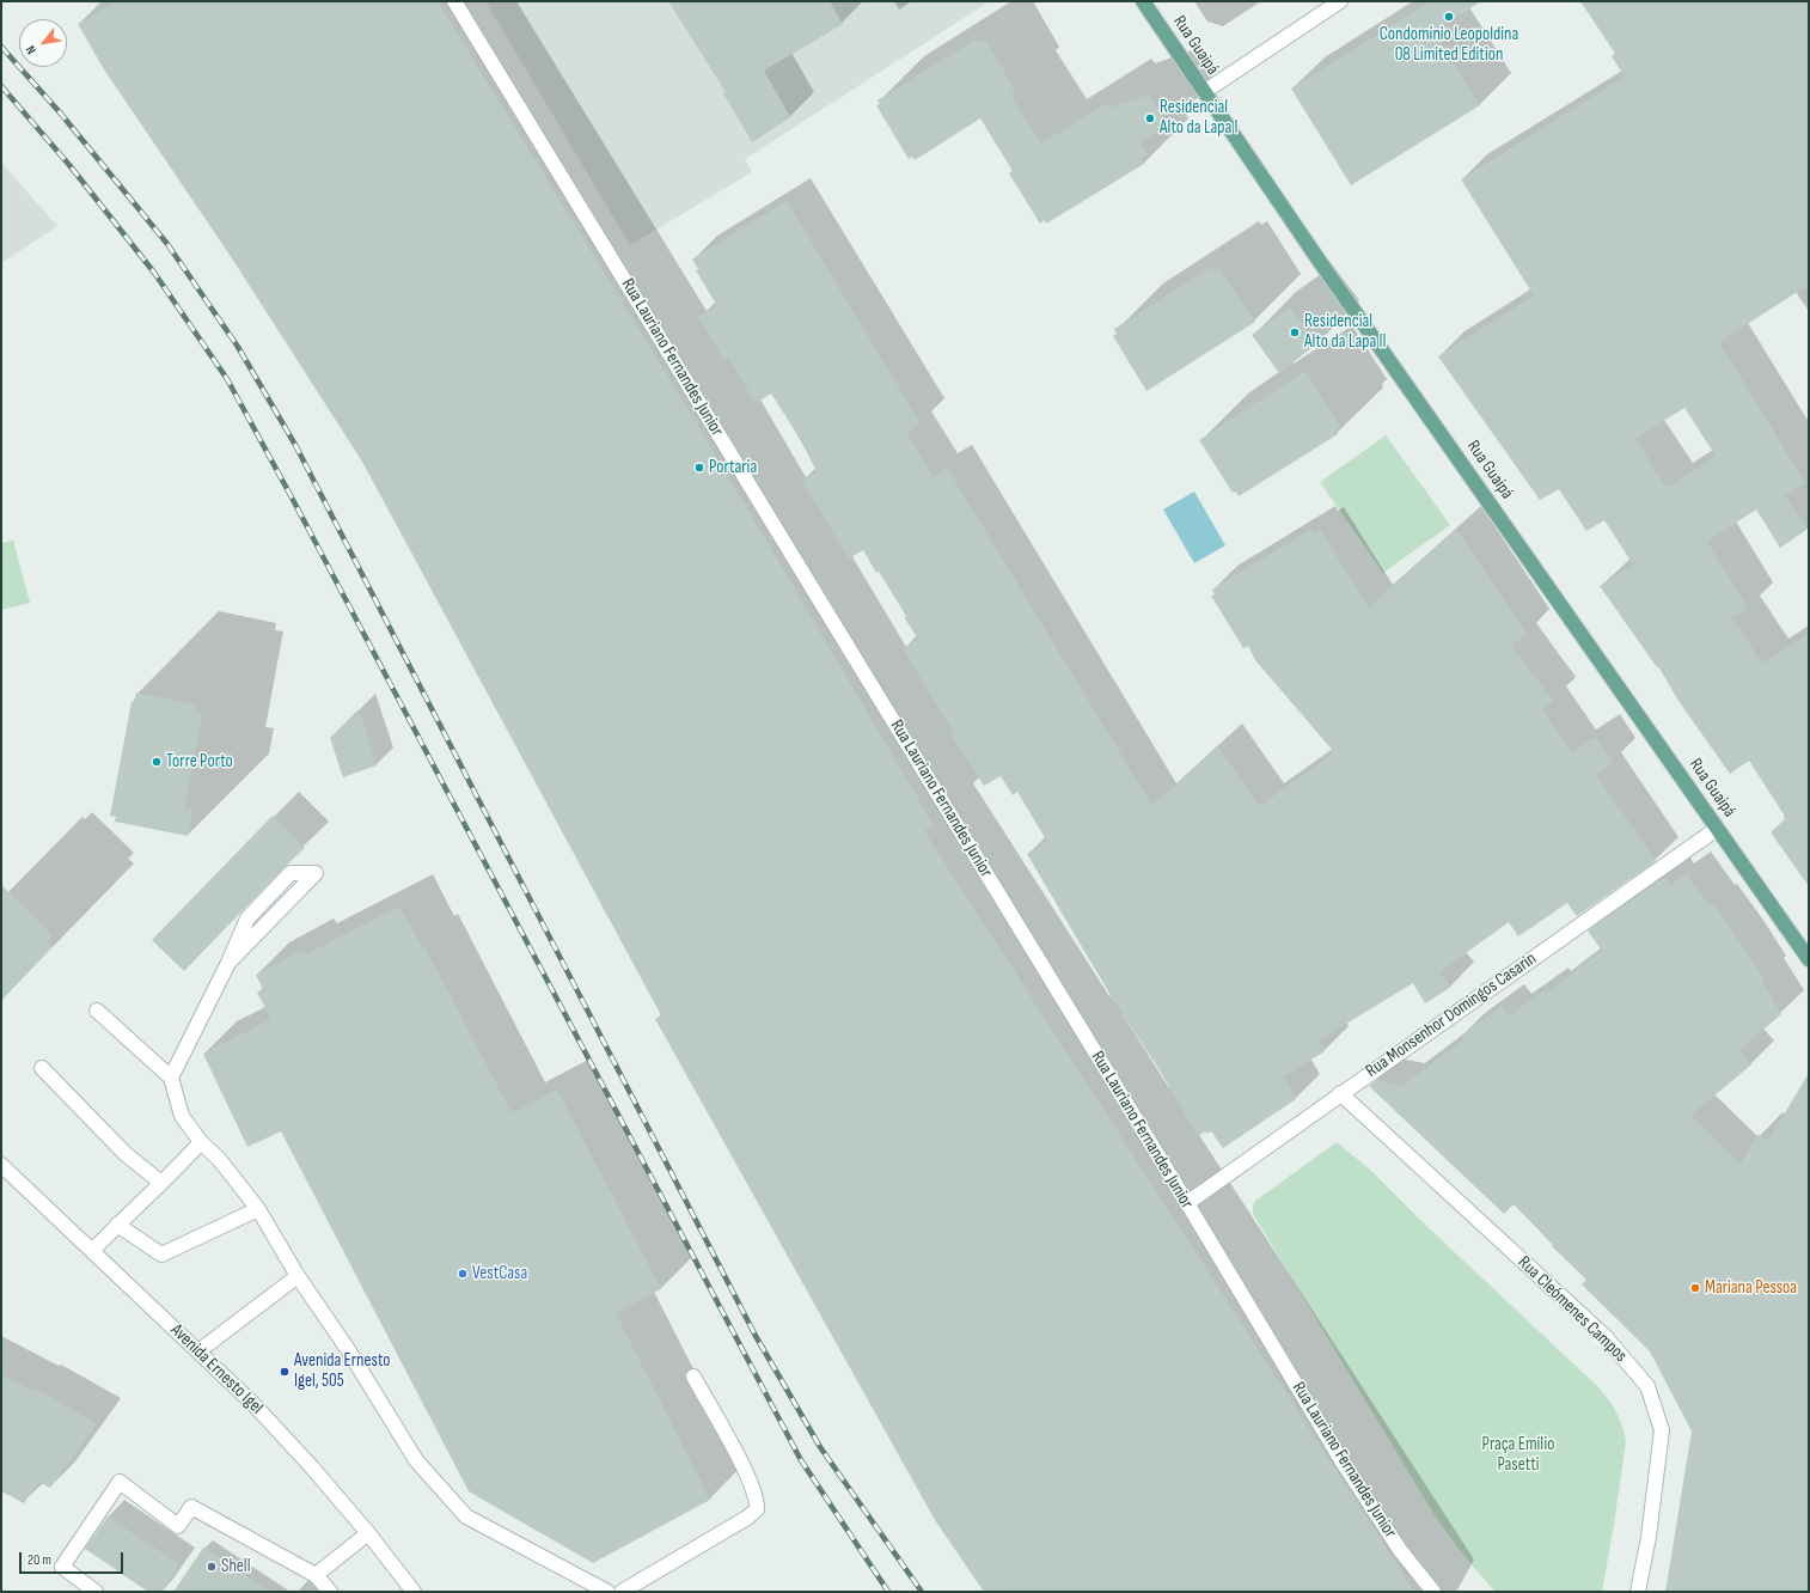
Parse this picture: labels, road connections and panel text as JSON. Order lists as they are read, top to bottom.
{
  "streets": {
    "main road": ["Rua Guaipá"],
    "street": [
      "Rua Lauriano Fernandes Junior",
      "Rua Monsenhor Domingos Casarin",
      "Rua Cleómenes Campos",
      "Avenida Ernesto Igel"
    ]
  },
  "crossings": [
    ["Rua Guaipá", "Rua Monsenhor Domingos Casarin"],
    ["Rua Lauriano Fernandes Junior", "Rua Monsenhor Domingos Casarin"],
    ["Rua Monsenhor Domingos Casarin", "Rua Cleómenes Campos"]
  ],
  "parks": ["Praça Emílio Pasetti"],
  "places": [
    "Condomínio Leopoldina 08 Limited Edition",
    "Residencial Alto da Lapa I",
    "Residencial Alto da Lapa II",
    "Portaria",
    "Torre Porto",
    "VestCasa",
    "Mariana Pessoa",
    "Avenida Ernesto Igel, 505",
    "Shell"
  ],
  "scale_bar": "20 m",
  "north": "bottom left"
}
